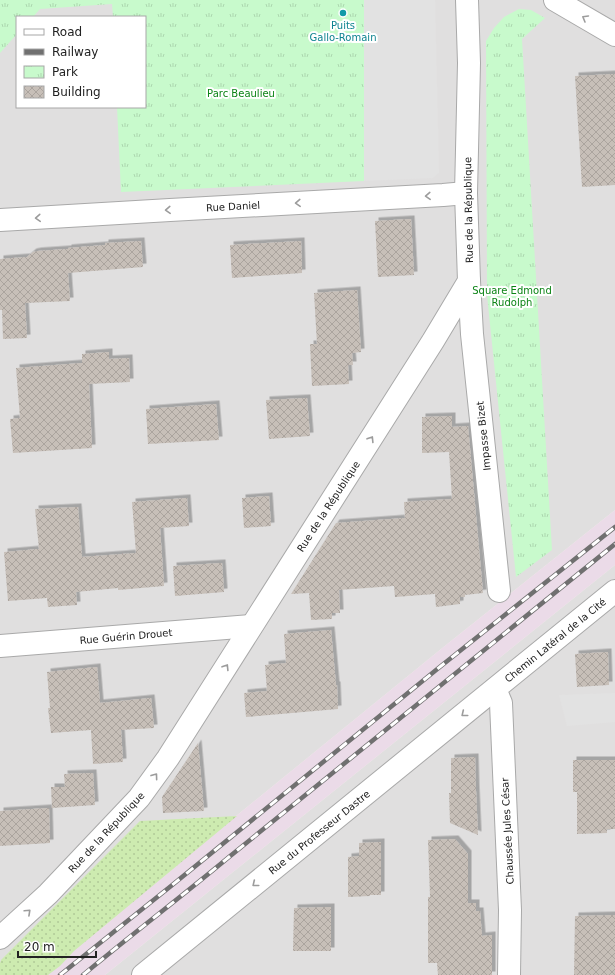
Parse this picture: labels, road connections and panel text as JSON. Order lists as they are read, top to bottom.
{
  "streets": {
    "street": [
      "Rue Daniel",
      "Rue de la République",
      "Impasse Bizet",
      "Rue Guérin Drouet",
      "Chemin Latéral de la Cité",
      "Chaussée Jules César",
      "Rue du Professeur Dastre"
    ]
  },
  "crossings": [
    ["Rue Daniel", "Rue de la République"],
    ["Rue de la République", "Impasse Bizet"],
    ["Rue de la République", "Rue Guérin Drouet"],
    ["Chemin Latéral de la Cité", "Chaussée Jules César"],
    ["Chemin Latéral de la Cité", "Rue du Professeur Dastre"],
    ["Chaussée Jules César", "Rue du Professeur Dastre"]
  ],
  "one_way": ["Rue Daniel", "Rue de la République", "Rue du Professeur Dastre"],
  "parks": ["Parc Beaulieu", "Square Edmond Rudolph"],
  "places": ["Puits Gallo-Romain"],
  "legend": [
    "Road",
    "Railway",
    "Park",
    "Building"
  ],
  "scale_bar": "20 m"
}
